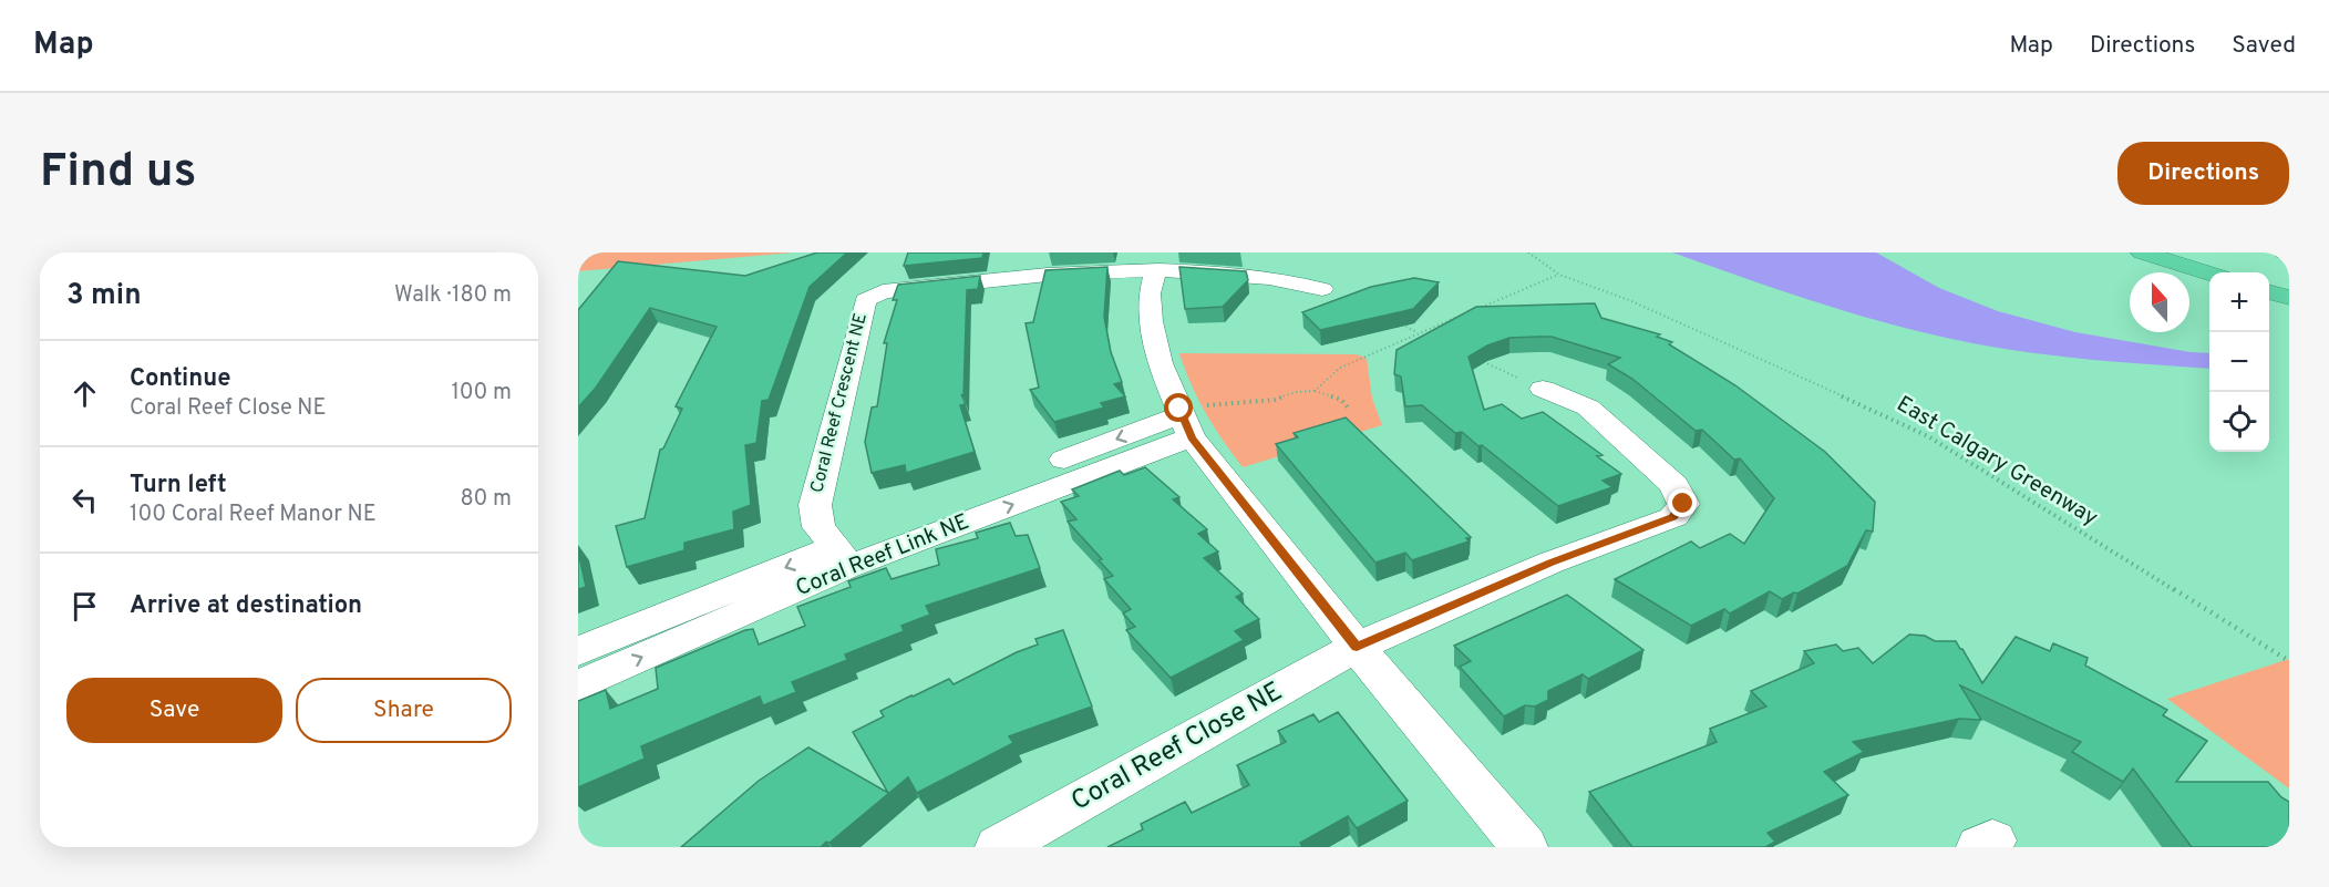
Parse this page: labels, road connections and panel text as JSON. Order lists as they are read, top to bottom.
{
  "streets": {
    "street": ["Coral Reef Crescent NE", "Coral Reef Link NE", "Coral Reef Close NE"],
    "path": ["East Calgary Greenway"]
  },
  "crossings": [
    ["Coral Reef Crescent NE", "Coral Reef Link NE"]
  ],
  "north": "top",
  "page": {
    "header": "Map",
    "nav": ["Map", "Directions", "Saved"],
    "buttons": [
      "Directions",
      ["Save", "Share"]
    ],
    "title": "Find us",
    "heading": ["3 min", "Walk · 180 m"],
    "map_buttons": ["+", "−"],
    "list": [
      ["Continue", "Coral Reef Close NE", "100 m"],
      ["Turn left", "100 Coral Reef Manor NE", "80 m"],
      "Arrive at destination"
    ]
  }
}
